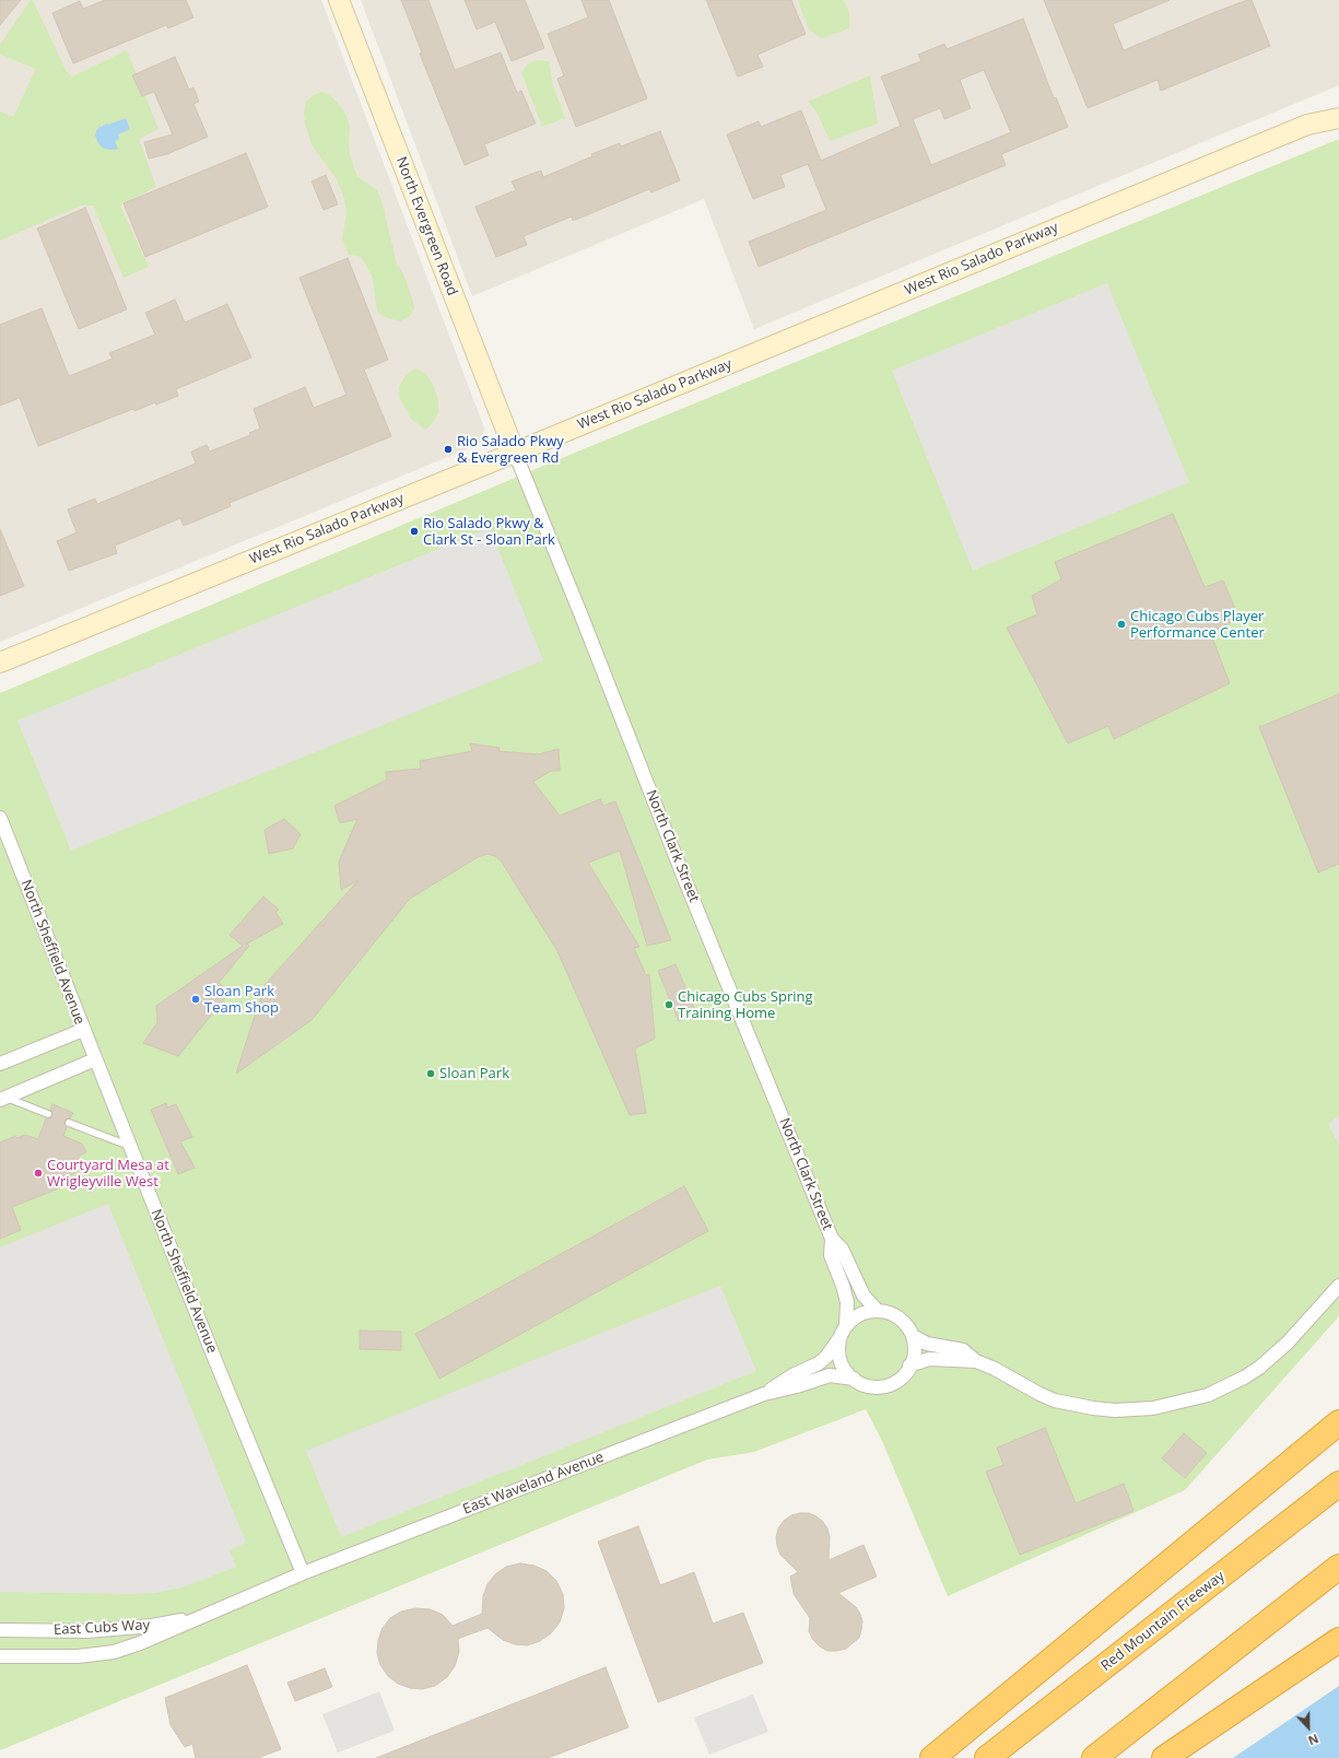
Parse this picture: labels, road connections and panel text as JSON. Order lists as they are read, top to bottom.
{
  "streets": {
    "highway": ["Red Mountain Freeway"],
    "main road": ["North Evergreen Road", "West Rio Salado Parkway"],
    "street": [
      "North Clark Street",
      "North Sheffield Avenue",
      "East Waveland Avenue",
      "East Cubs Way"
    ]
  },
  "crossings": [
    ["North Evergreen Road", "West Rio Salado Parkway"],
    ["North Evergreen Road", "North Clark Street"],
    ["West Rio Salado Parkway", "North Clark Street"],
    ["North Clark Street", "East Waveland Avenue"],
    ["North Sheffield Avenue", "East Waveland Avenue"],
    ["North Sheffield Avenue", "East Cubs Way"],
    ["East Waveland Avenue", "East Cubs Way"]
  ],
  "places": [
    "Rio Salado Pkwy & Evergreen Rd",
    "Rio Salado Pkwy & Clark St - Sloan Park",
    "Chicago Cubs Player Performance Center",
    "Sloan Park Team Shop",
    "Chicago Cubs Spring Training Home",
    "Sloan Park",
    "Courtyard Mesa at Wrigleyville West"
  ],
  "north": "bottom"
}
